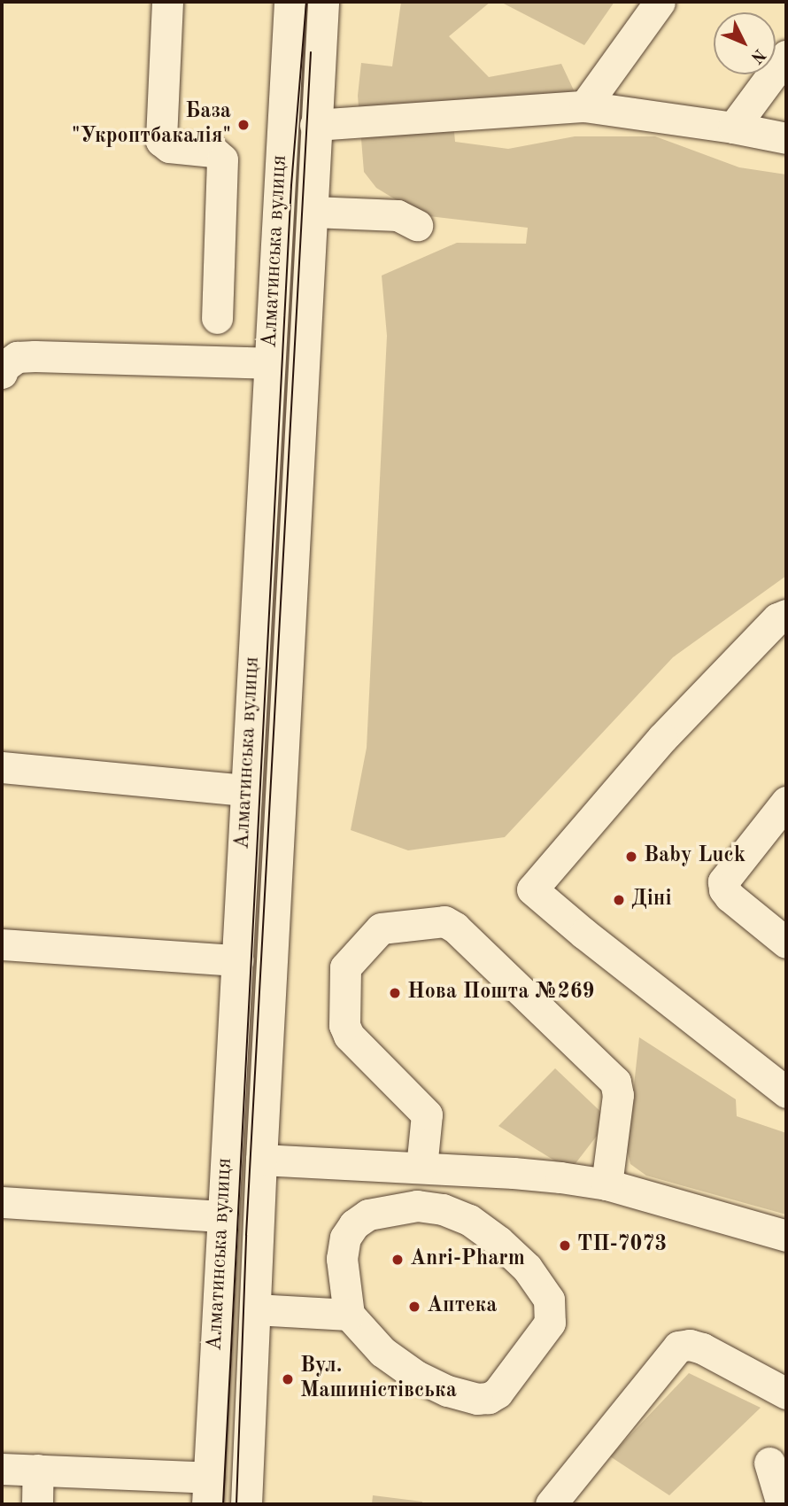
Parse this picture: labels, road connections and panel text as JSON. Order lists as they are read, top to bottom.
{
  "streets": {
    "street": ["Алматинська вулиця"]
  },
  "places": [
    "База \"Укроптбакалія\"",
    "Baby Luck",
    "Діні",
    "Нова Пошта №269",
    "ТП-7073",
    "Anri-Pharm",
    "Аптека",
    "Вул. Машиністівська"
  ],
  "north": "bottom right"
}
